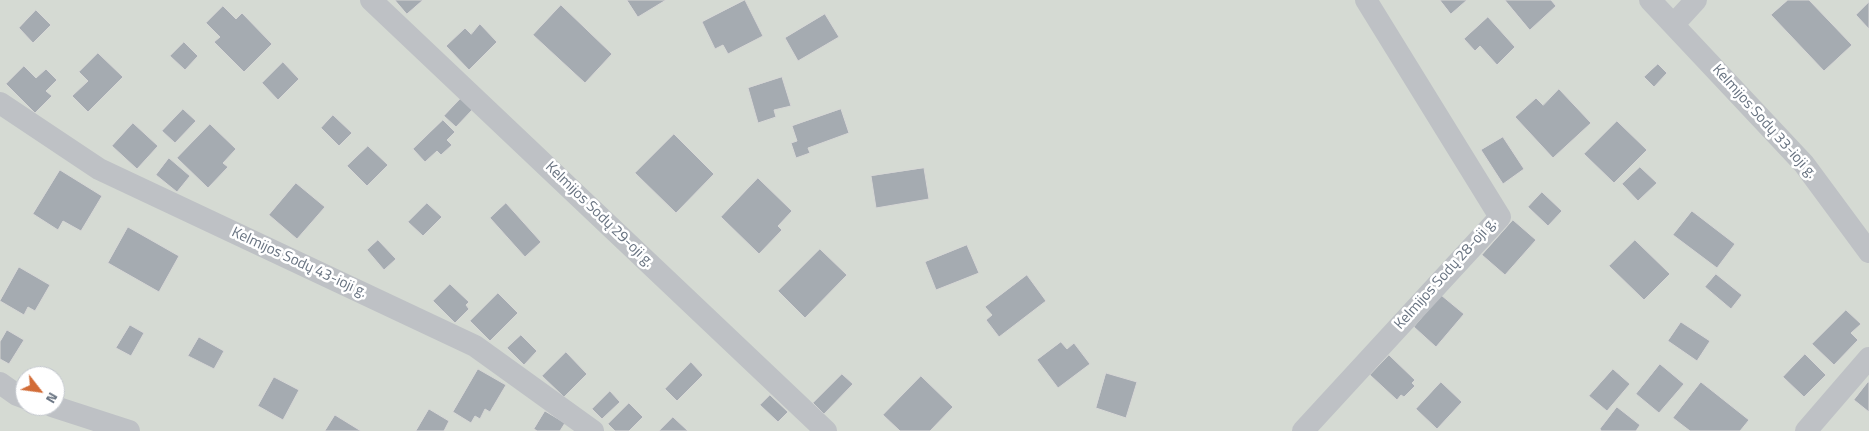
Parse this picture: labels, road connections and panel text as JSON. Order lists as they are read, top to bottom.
{
  "streets": {
    "street": [
      "Kelmijos Sodų 33-ioji g.",
      "Kelmijos Sodų 29-oji g.",
      "Kelmijos Sodų 43-ioji g.",
      "Kelmijos Sodų 28-oji g."
    ]
  },
  "north": "bottom right"
}
